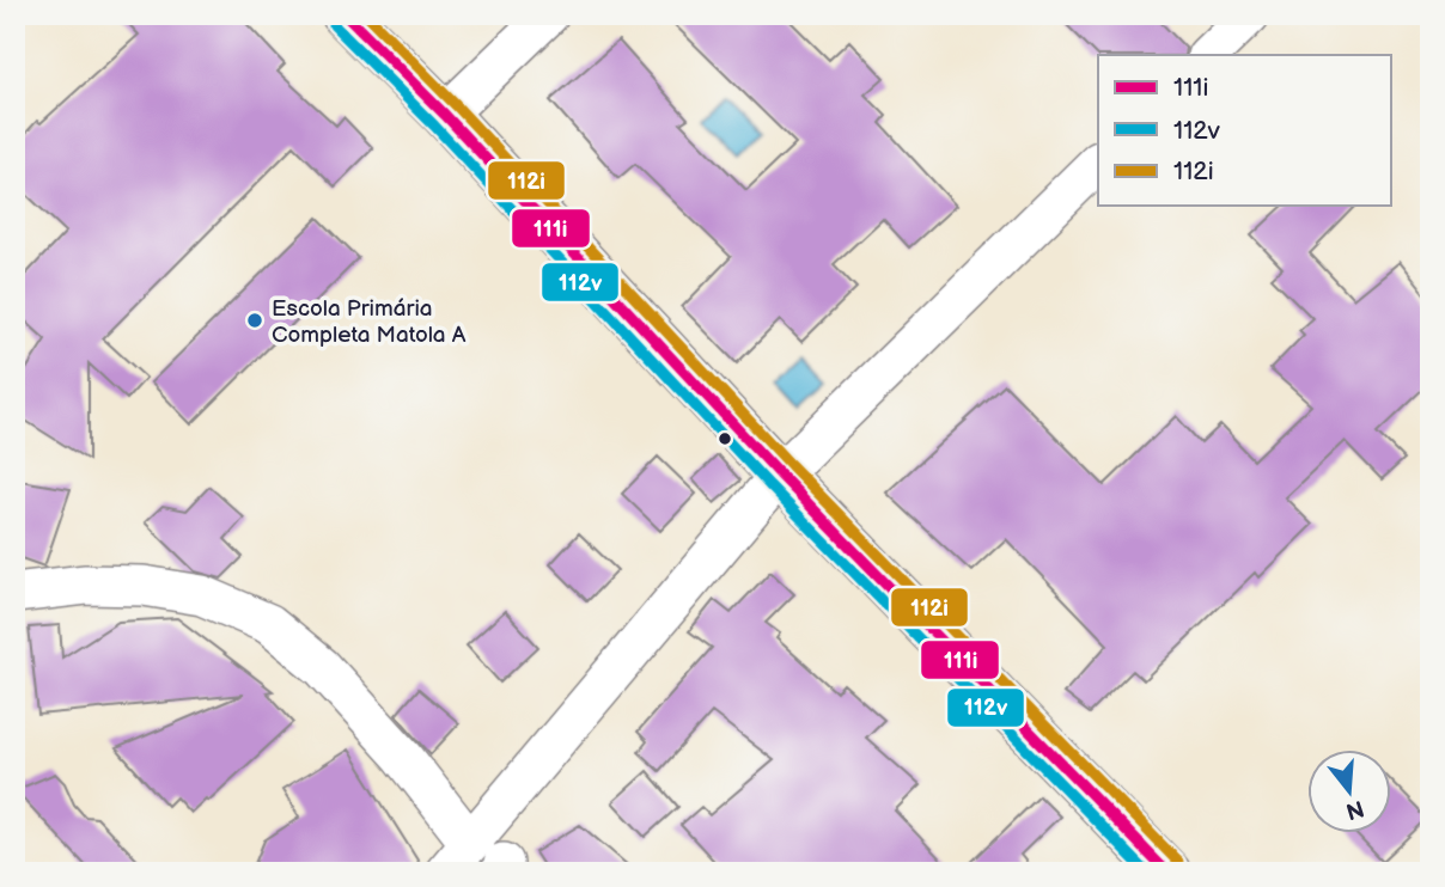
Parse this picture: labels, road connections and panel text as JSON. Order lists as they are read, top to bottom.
{
  "places": ["Escola Primária Completa Matola A"],
  "lines": ["transit line 111i", "transit line 112i", "transit line 112v"],
  "legend": ["111i", "112v", "112i"],
  "north": "bottom"
}
